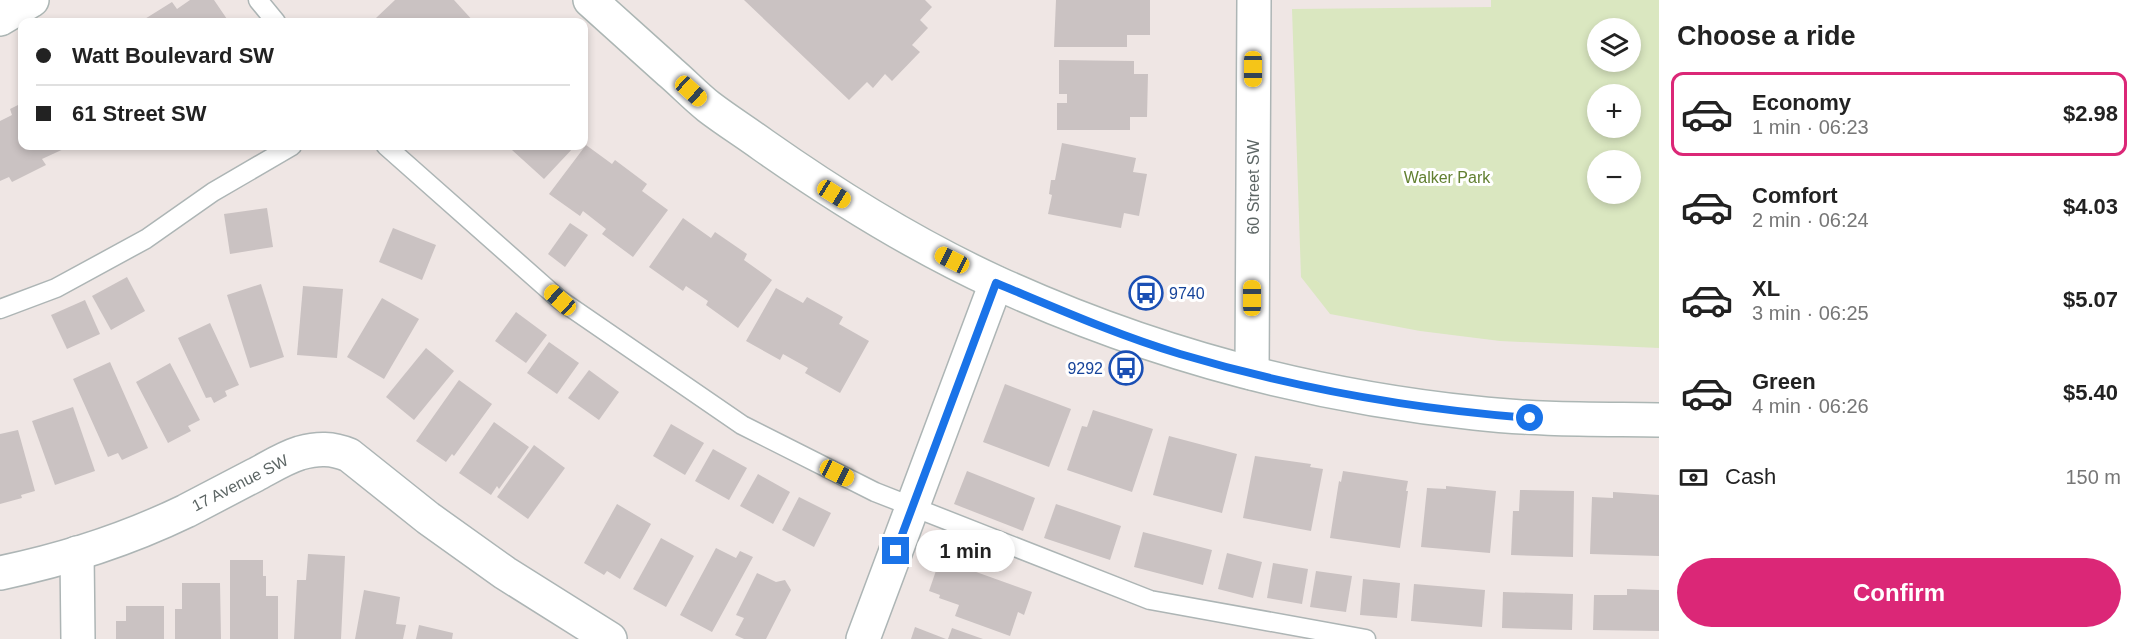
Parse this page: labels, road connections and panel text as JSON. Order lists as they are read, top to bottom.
{
  "streets": {
    "street": ["60 Street SW", "17 Avenue SW"]
  },
  "parks": ["Walker Park"],
  "places": {
    "bus stop": ["9740", "9292"]
  },
  "page": {
    "heading": "Choose a ride",
    "map_buttons": ["+", "−"],
    "banner": ["Watt Boulevard SW", "61 Street SW"],
    "list": [
      {
        "name": "Economy",
        "note": "1 min · 06:23",
        "value": "$2.98"
      },
      {
        "name": "Comfort",
        "note": "2 min · 06:24",
        "value": "$4.03"
      },
      {
        "name": "XL",
        "note": "3 min · 06:25",
        "value": "$5.07"
      },
      {
        "name": "Green",
        "note": "4 min · 06:26",
        "value": "$5.40"
      }
    ],
    "pay": ["Cash", "150 m"],
    "bubble": "1 min",
    "buttons": "Confirm"
  }
}
